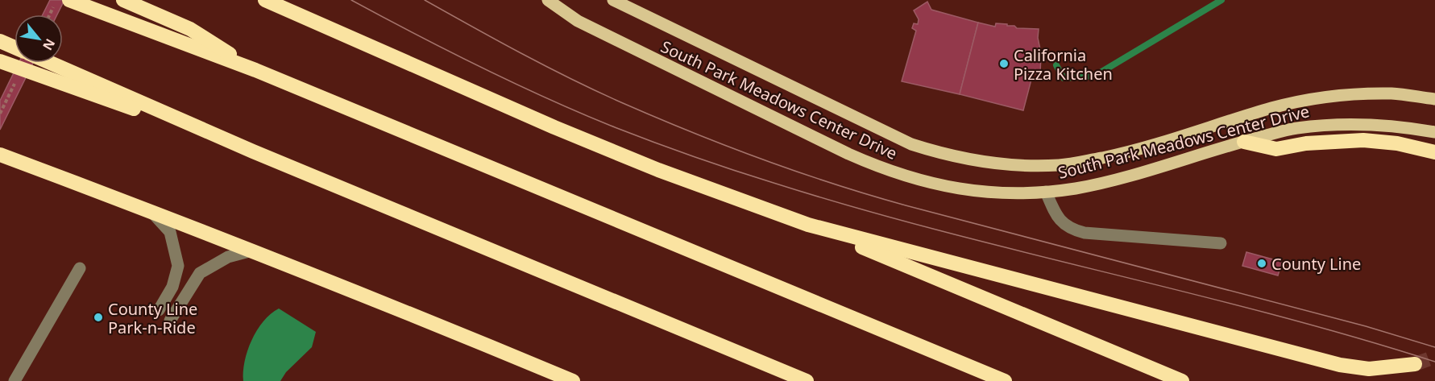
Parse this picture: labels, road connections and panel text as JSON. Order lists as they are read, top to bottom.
{
  "streets": {
    "main road": ["South Park Meadows Center Drive"]
  },
  "places": ["California Pizza Kitchen", "County Line", "County Line Park-n-Ride"],
  "north": "bottom right"
}
